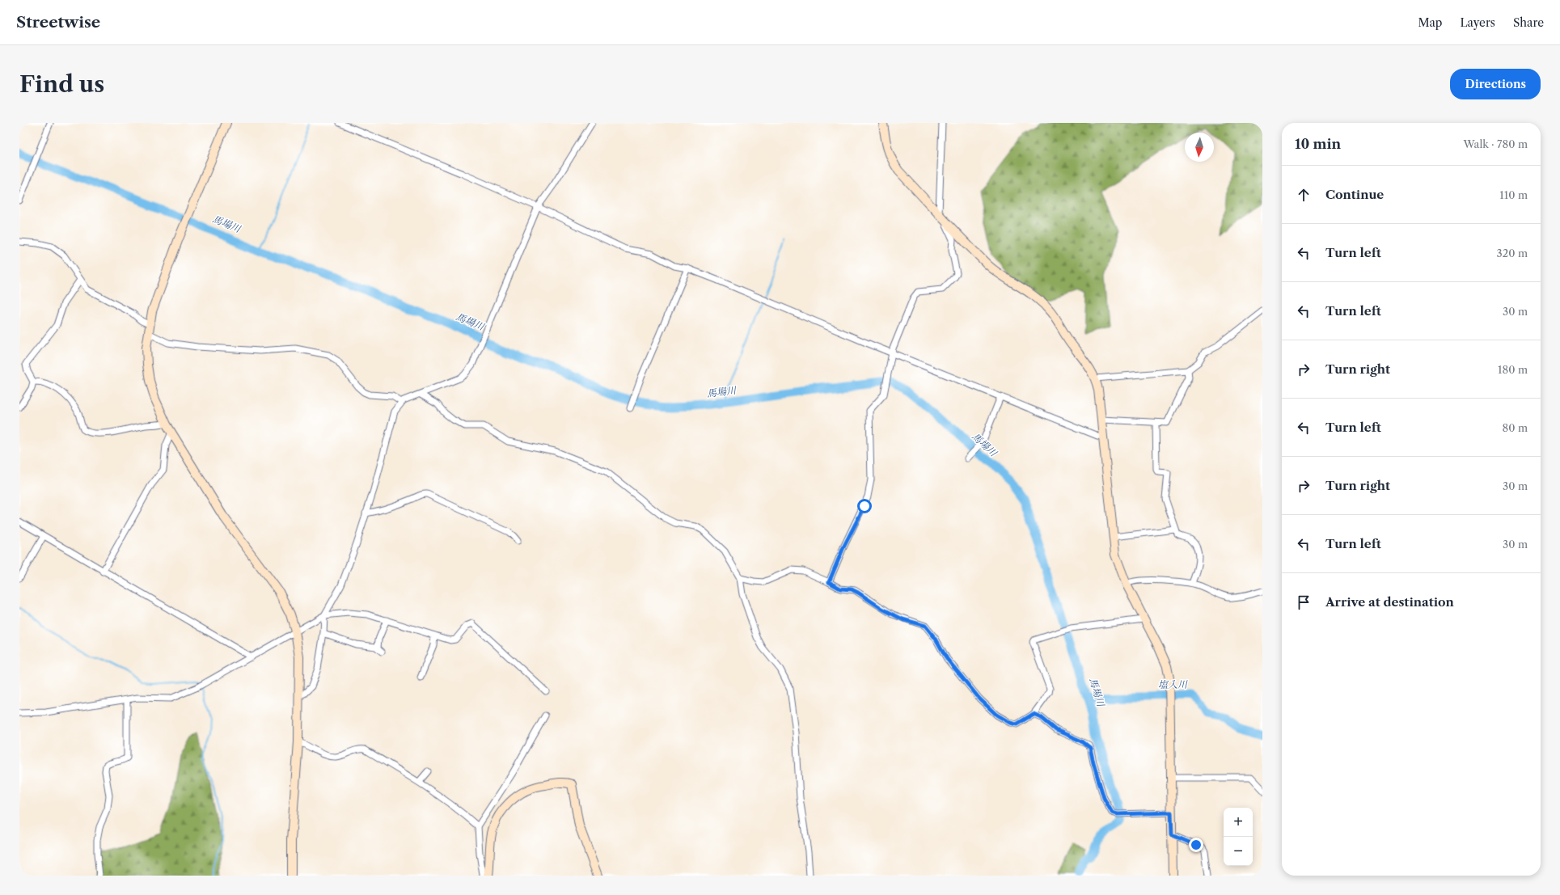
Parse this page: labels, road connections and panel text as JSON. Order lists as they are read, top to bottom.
{
  "water": ["馬場川", "塩入川"],
  "north": "bottom",
  "page": {
    "header": "Streetwise",
    "nav": ["Map", "Layers", "Share"],
    "buttons": "Directions",
    "title": "Find us",
    "heading": ["10 min", "Walk · 780 m"],
    "list": [
      ["Continue", "110 m"],
      ["Turn left", "320 m"],
      ["Turn left", "30 m"],
      ["Turn right", "180 m"],
      ["Turn left", "80 m"],
      ["Turn right", "30 m"],
      ["Turn left", "30 m"],
      "Arrive at destination"
    ],
    "map_buttons": ["+", "−"]
  }
}
